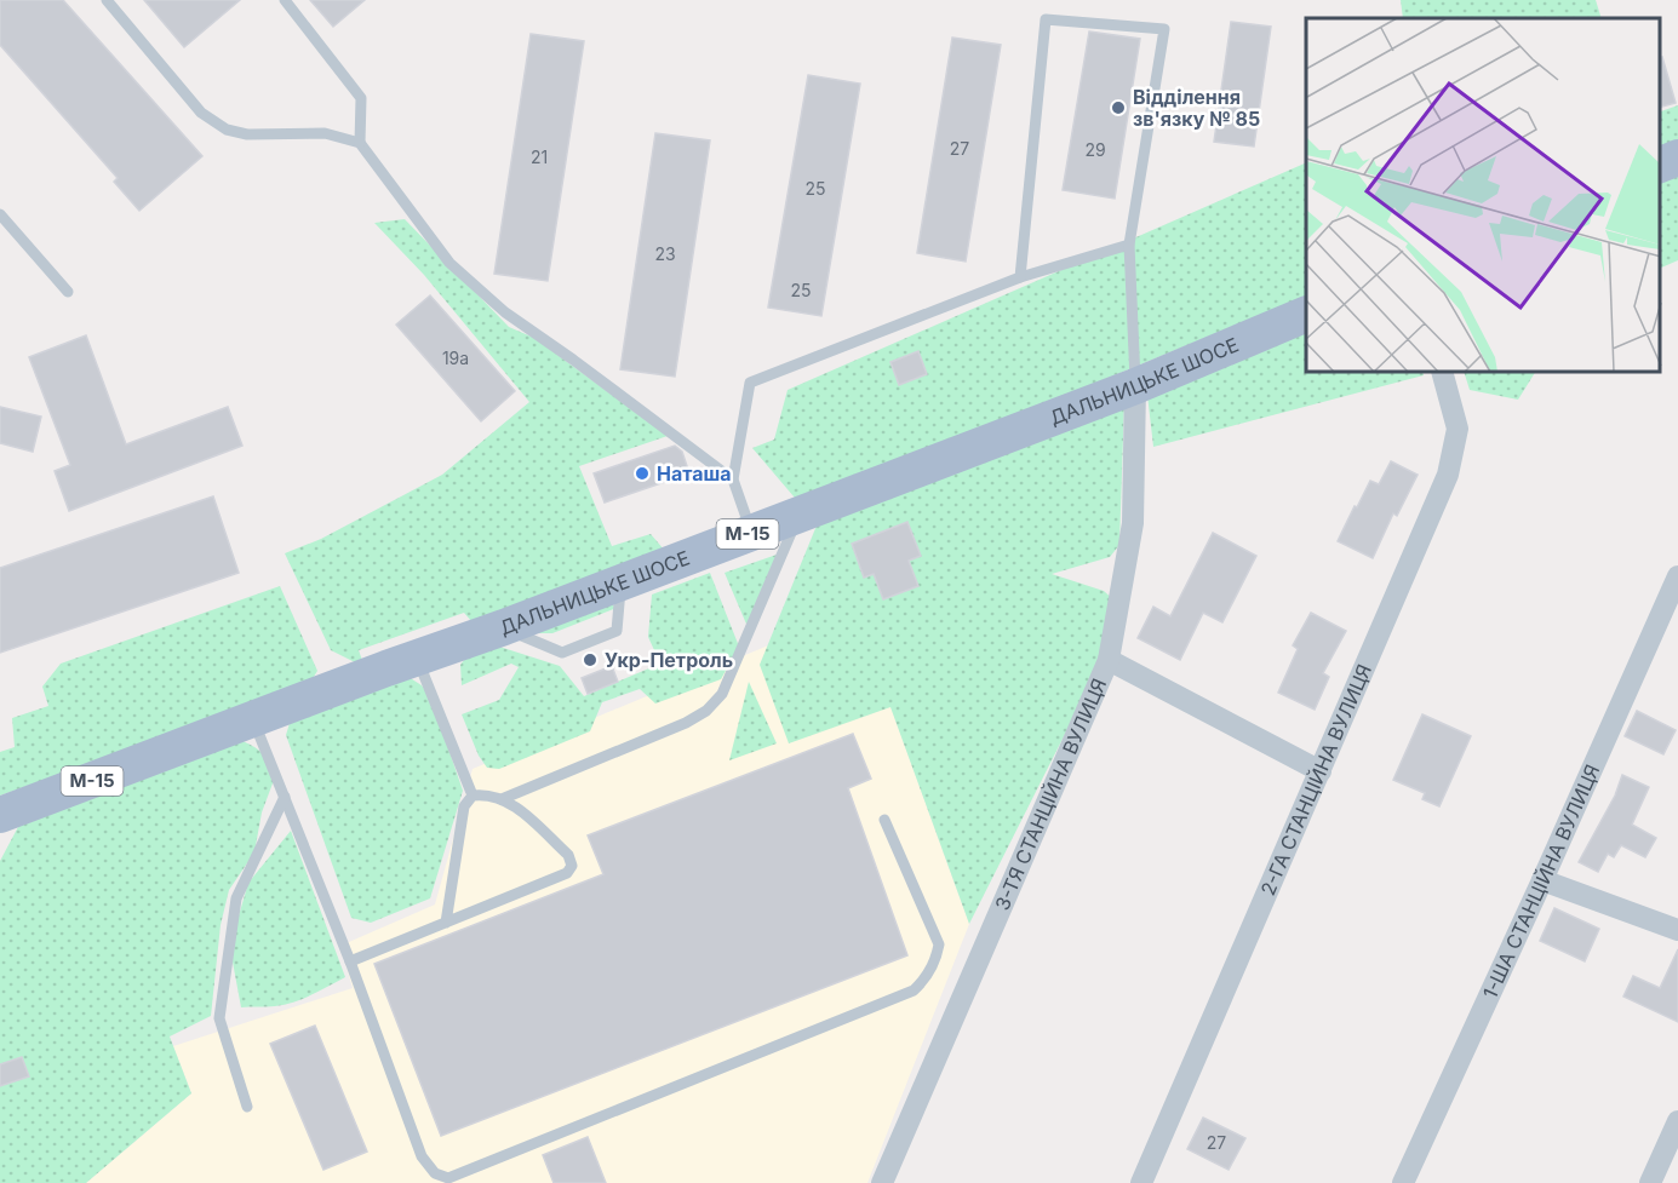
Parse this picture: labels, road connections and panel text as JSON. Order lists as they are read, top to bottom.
{
  "streets": {
    "main road": ["ДАЛЬНИЦЬКЕ ШОСЕ", "М-15"],
    "street": ["2-ГА СТАНЦІЙНА ВУЛИЦЯ", "3-ТЯ СТАНЦІЙНА ВУЛИЦЯ", "1-ША СТАНЦІЙНА ВУЛИЦЯ"]
  },
  "crossings": [
    ["ДАЛЬНИЦЬКЕ ШОСЕ", "3-ТЯ СТАНЦІЙНА ВУЛИЦЯ"]
  ],
  "places": ["Відділення зв'язку № 85", "Наташа", "Укр-Петроль"],
  "house_numbers": [
    "27",
    "29",
    "21",
    "25",
    "23",
    "25",
    "19а",
    "27"
  ]
}
